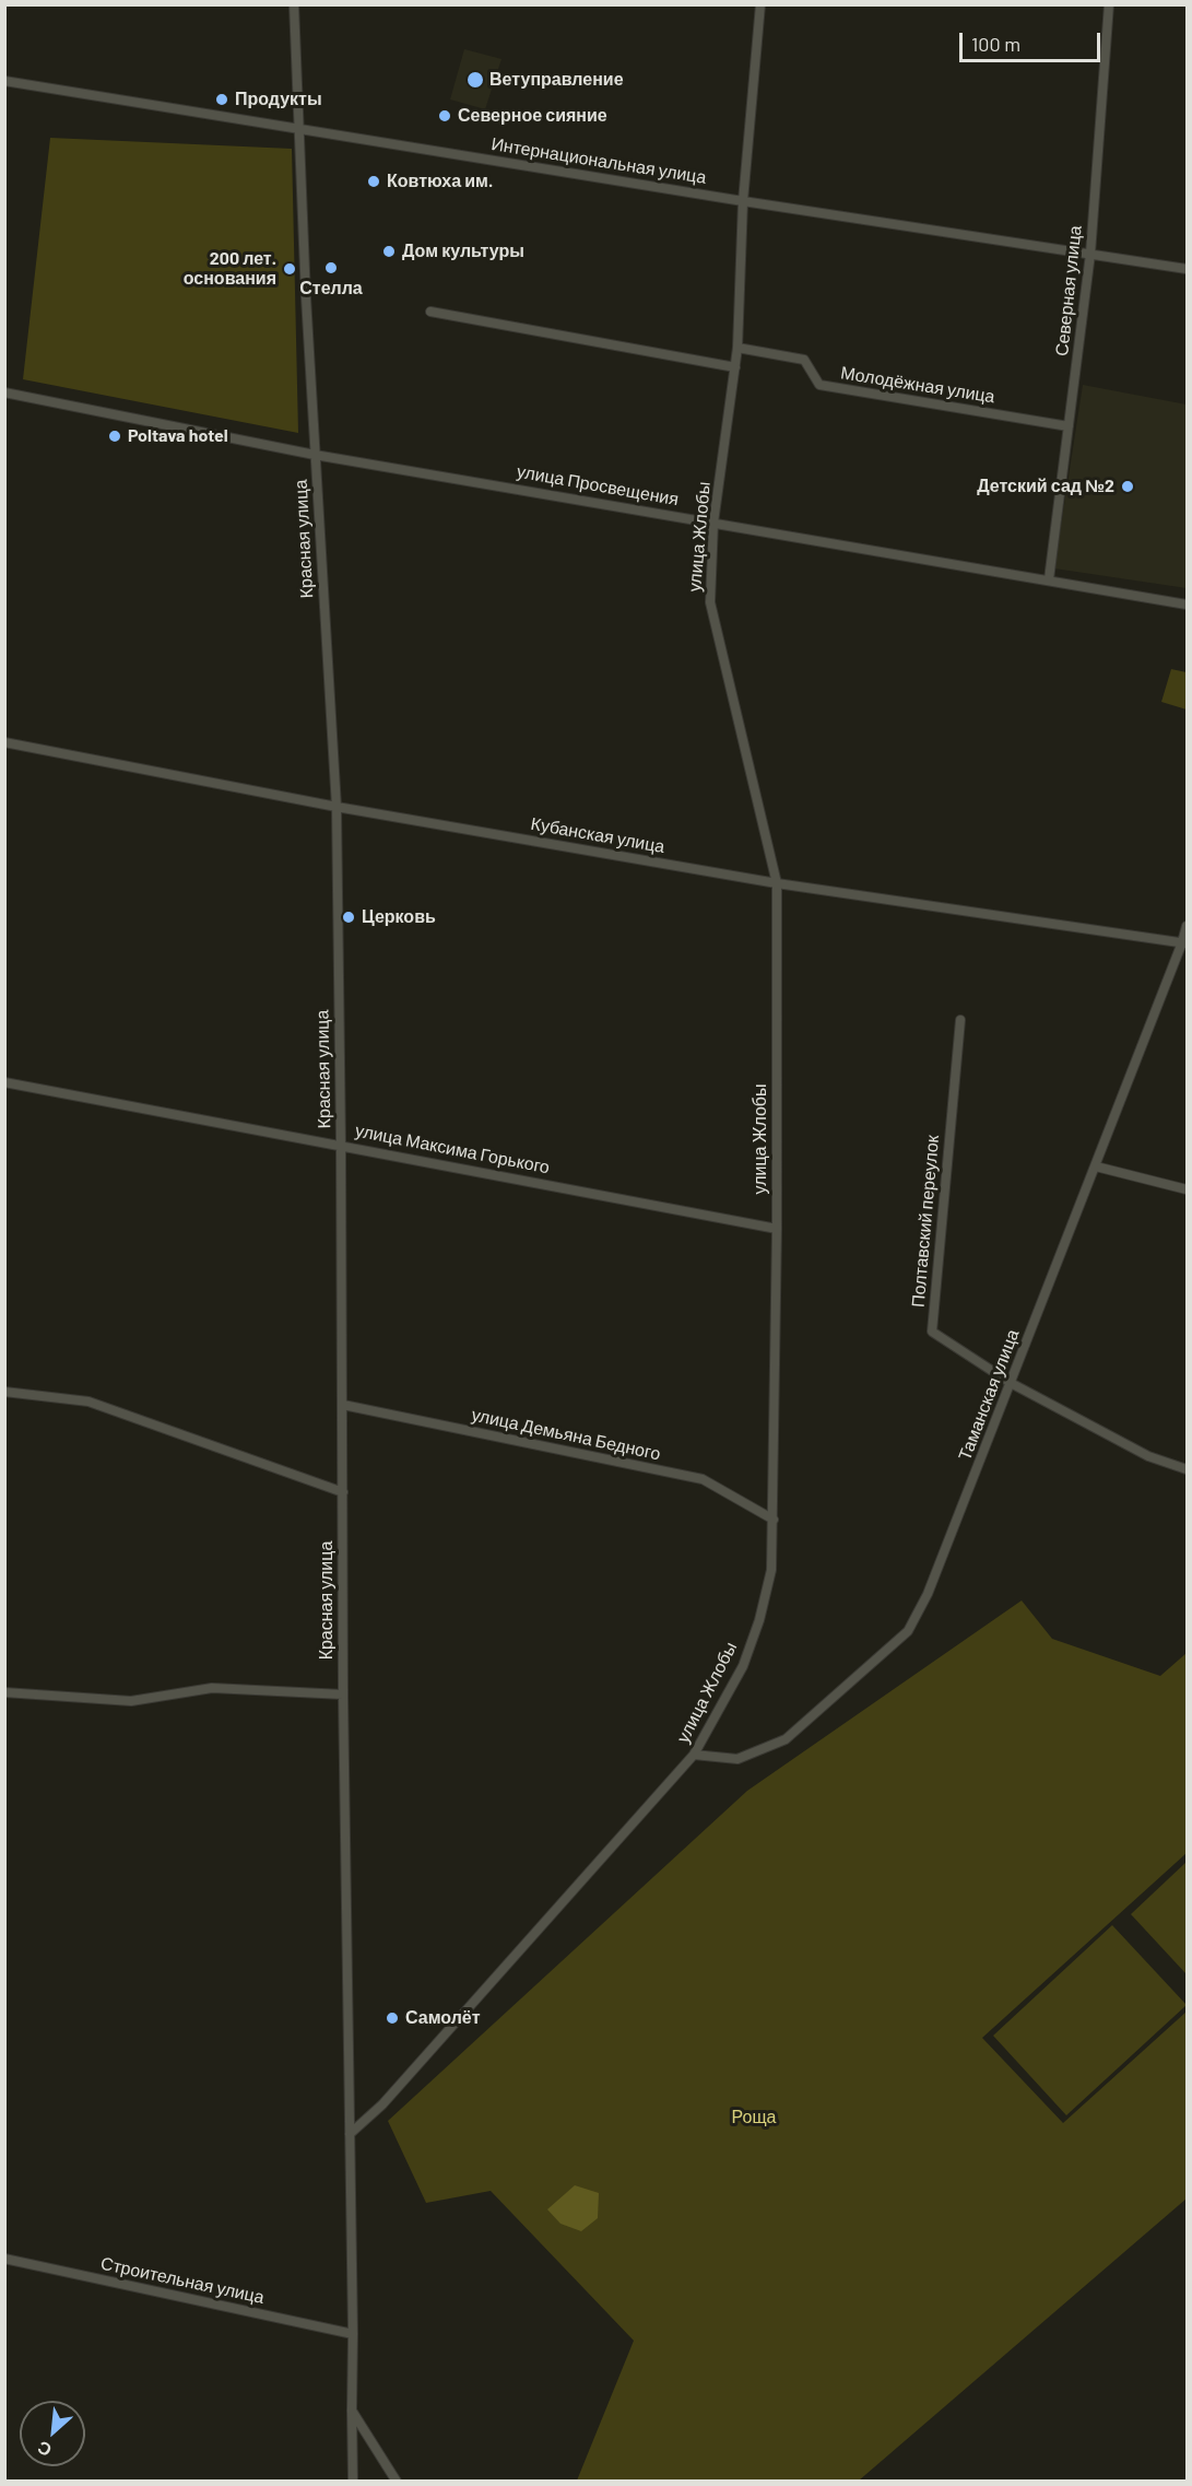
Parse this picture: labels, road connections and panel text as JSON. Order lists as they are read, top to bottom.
{
  "streets": {
    "street": [
      "Интернациональная улица",
      "Северная улица",
      "Молодёжная улица",
      "улица Просвещения",
      "улица Жлобы",
      "Красная улица",
      "Кубанская улица",
      "улица Максима Горького",
      "Полтавский переулок",
      "Таманская улица",
      "улица Демьяна Бедного",
      "Строительная улица"
    ]
  },
  "crossings": [
    ["Интернациональная улица", "Северная улица"],
    ["Интернациональная улица", "улица Жлобы"],
    ["Интернациональная улица", "Красная улица"],
    ["Северная улица", "Молодёжная улица"],
    ["Северная улица", "улица Просвещения"],
    ["Молодёжная улица", "улица Жлобы"],
    ["улица Просвещения", "улица Жлобы"],
    ["улица Просвещения", "Красная улица"],
    ["улица Жлобы", "Красная улица"],
    ["улица Жлобы", "Кубанская улица"],
    ["улица Жлобы", "улица Максима Горького"],
    ["улица Жлобы", "Таманская улица"],
    ["улица Жлобы", "улица Демьяна Бедного"],
    ["Красная улица", "Кубанская улица"],
    ["Красная улица", "улица Максима Горького"],
    ["Красная улица", "улица Демьяна Бедного"],
    ["Красная улица", "Строительная улица"],
    ["Кубанская улица", "Таманская улица"],
    ["Полтавский переулок", "Таманская улица"]
  ],
  "parks": ["Роща"],
  "places": [
    "Ветуправление",
    "Продукты",
    "Северное сияние",
    "Ковтюха им.",
    "Дом культуры",
    "Стелла",
    "200 лет. основания",
    "Poltava hotel",
    "Детский сад №2",
    "Церковь",
    "Самолёт"
  ],
  "scale_bar": "100 m",
  "north": "bottom left"
}
